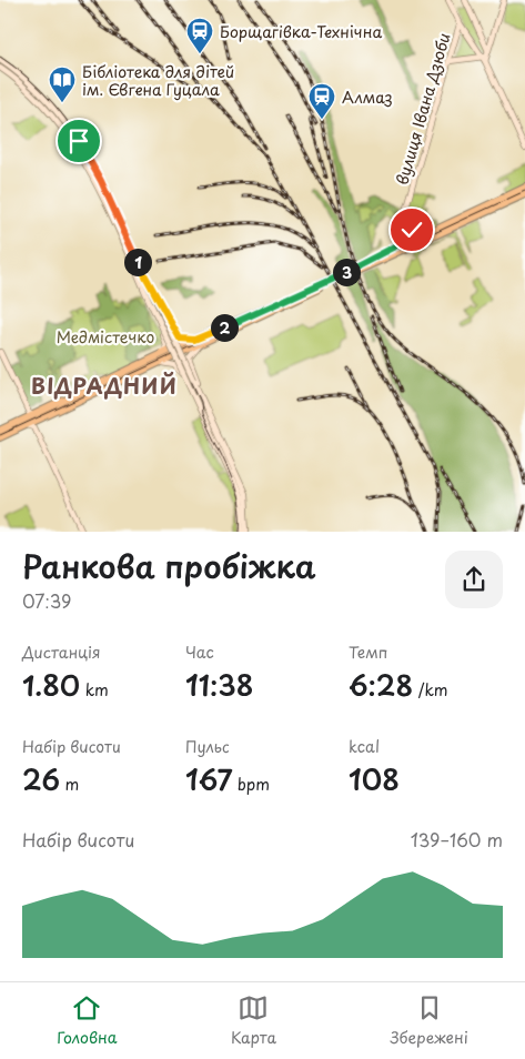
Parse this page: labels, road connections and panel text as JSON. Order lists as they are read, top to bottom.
{
  "streets": {
    "main road": ["вулиця Івана Дзюби"]
  },
  "districts": ["ВІДРАДНИЙ"],
  "parks": ["Медмістечко"],
  "places": {
    "station": ["Борщагівка-Технічна", "Алмаз"],
    "library": ["Бібліотека для дітей ім. Євгена Гуцала"]
  },
  "page": {
    "pins": ["1", "3", "2"],
    "heading": ["Ранкова пробіжка", "07:39"],
    "stats": [
      ["Дистанція", "1.80 km"],
      ["Час", "11:38"],
      ["Темп", "6:28 /km"],
      ["Набір висоти", "26 m"],
      ["Пульс", "167 bpm"],
      ["kcal", "108"]
    ],
    "chart": ["Набір висоти", "139–160 m"],
    "tabs": ["Головна", "Карта", "Збережені"]
  }
}
